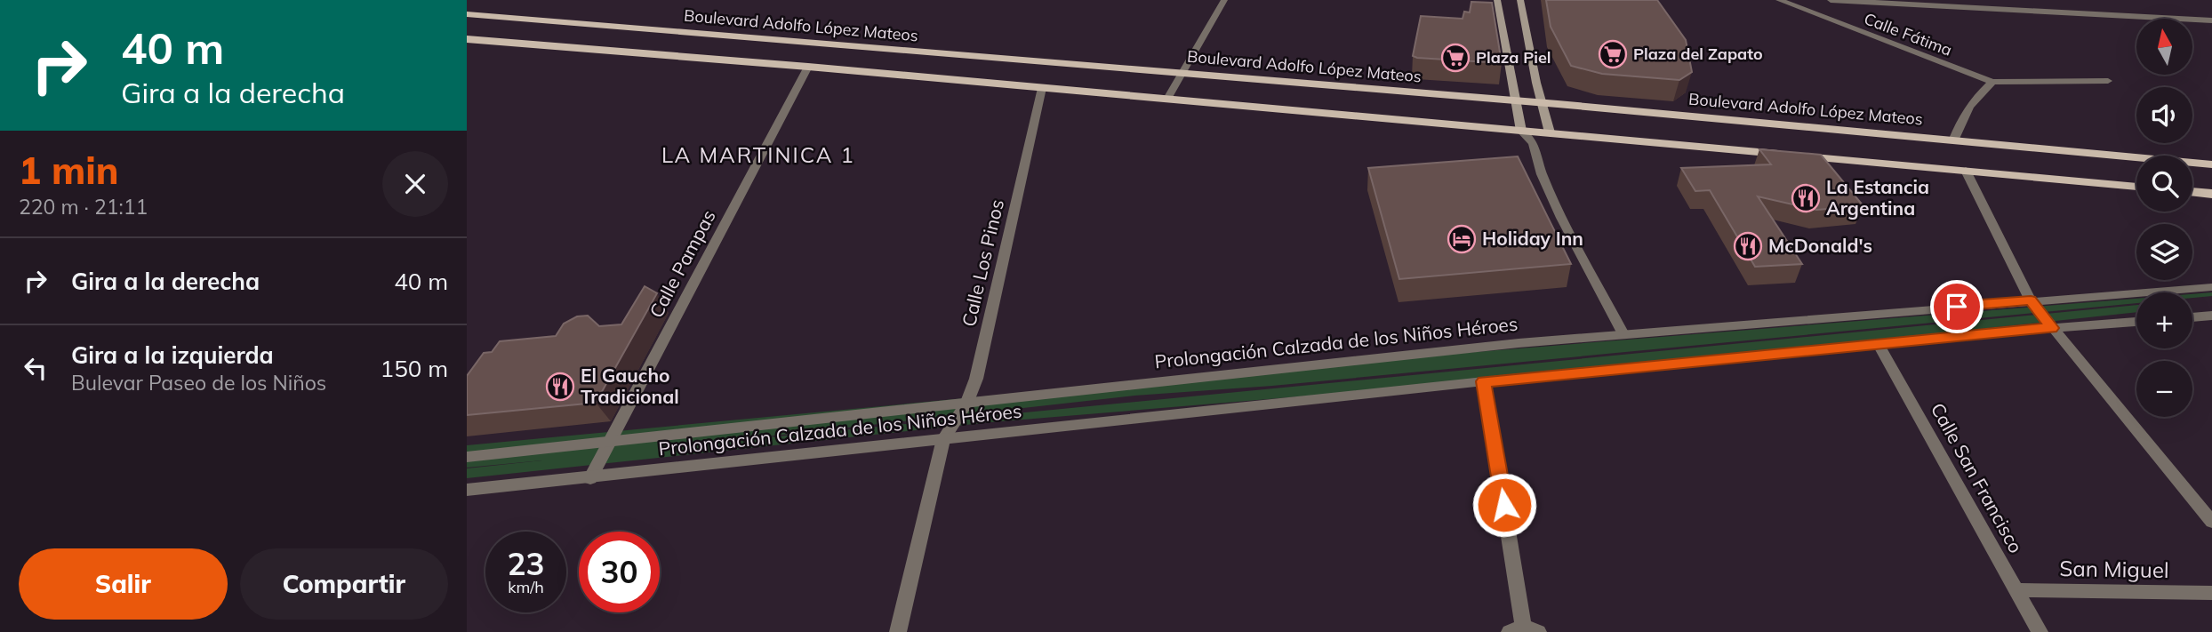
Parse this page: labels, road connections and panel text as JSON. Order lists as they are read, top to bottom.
{
  "streets": {
    "main road": ["Boulevard Adolfo López Mateos"],
    "street": [
      "Calle Fátima",
      "Calle Los Pinos",
      "Calle Pampas",
      "Prolongación Calzada de los Niños Héroes",
      "Calle San Francisco",
      "San Miguel"
    ]
  },
  "crossings": [
    ["Calle Los Pinos", "Prolongación Calzada de los Niños Héroes"],
    ["Calle Pampas", "Prolongación Calzada de los Niños Héroes"],
    ["Prolongación Calzada de los Niños Héroes", "Calle San Francisco"],
    ["Calle San Francisco", "San Miguel"]
  ],
  "districts": ["LA MARTINICA 1"],
  "places": {
    "supermarket": ["Plaza del Zapato", "Plaza Piel"],
    "restaurant": ["La Estancia Argentina", "McDonald's", "El Gaucho Tradicional"],
    "hotel": ["Holiday Inn"]
  },
  "north": "top",
  "page": {
    "turn": ["40 m", "Gira a la derecha"],
    "map_buttons": ["+", "−"],
    "heading": ["1 min", "220 m · 21:11"],
    "list": [
      {
        "name": "Gira a la derecha",
        "value": "40 m"
      },
      {
        "name": "Gira a la izquierda",
        "note": "Bulevar Paseo de los Niños",
        "value": "150 m"
      }
    ],
    "speed": "23 km/h",
    "limit": "30",
    "buttons": ["Salir", "Compartir"]
  }
}
